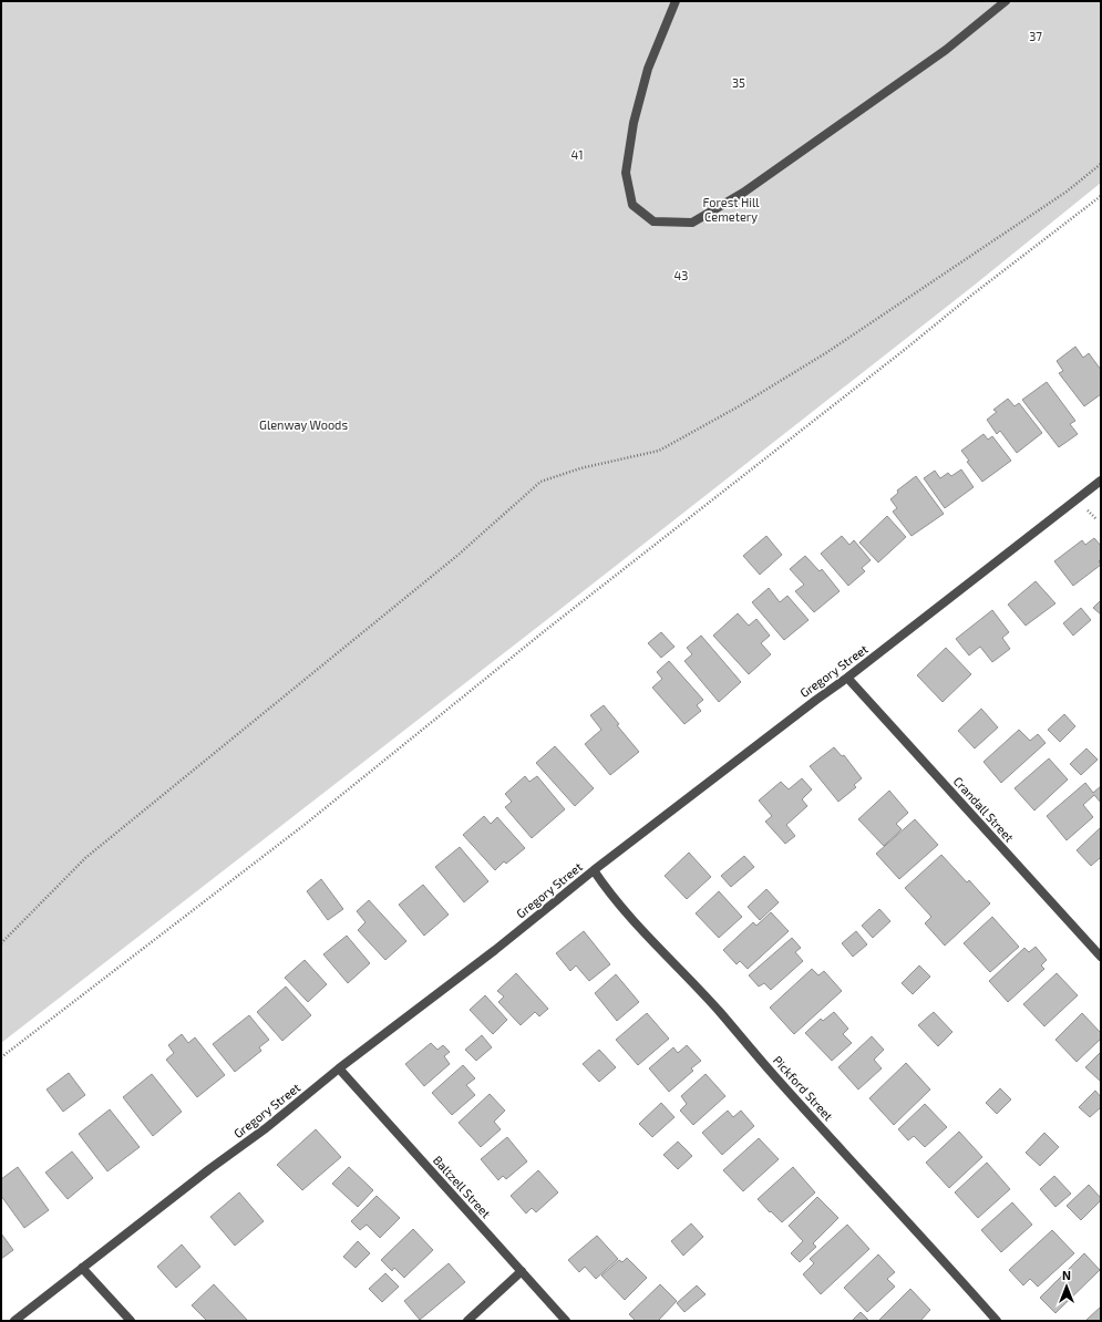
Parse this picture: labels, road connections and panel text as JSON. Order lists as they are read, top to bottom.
{
  "streets": {
    "street": [
      "Gregory Street",
      "Crandall Street",
      "Pickford Street",
      "Baltzell Street"
    ]
  },
  "crossings": [
    ["Gregory Street", "Crandall Street"],
    ["Gregory Street", "Pickford Street"],
    ["Gregory Street", "Baltzell Street"]
  ],
  "parks": [
    "37",
    "35",
    "41",
    "Forest Hill Cemetery",
    "43",
    "Glenway Woods"
  ],
  "north": "top"
}
